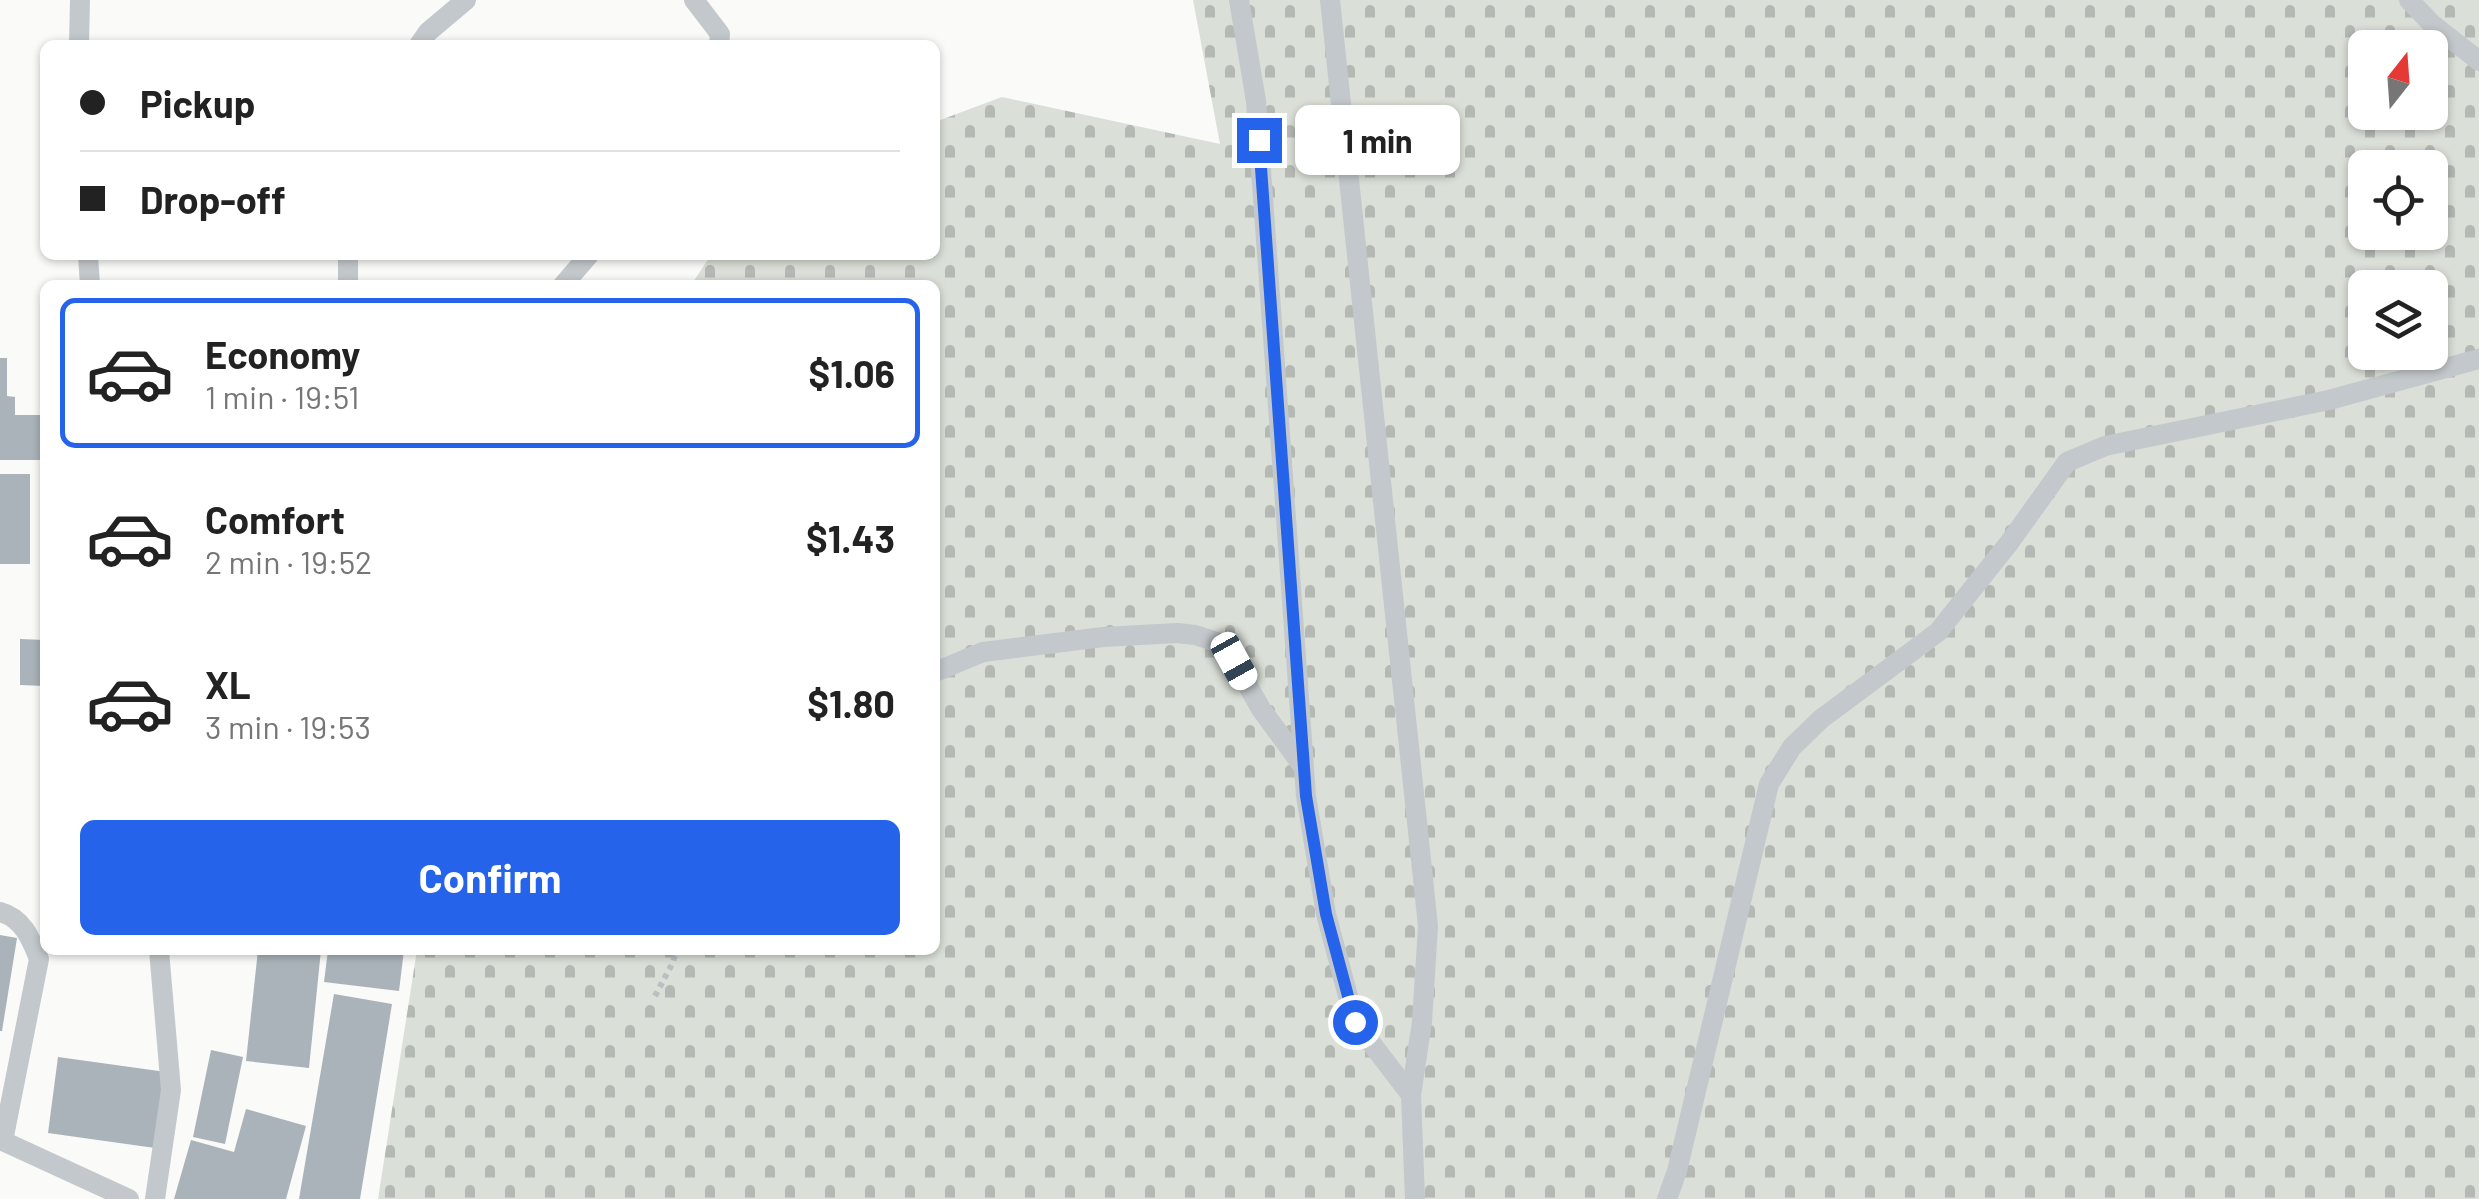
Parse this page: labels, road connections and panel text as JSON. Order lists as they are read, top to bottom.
{
  "north": "top",
  "page": {
    "banner": ["Pickup", "Drop-off"],
    "bubble": "1 min",
    "list": [
      {
        "name": "Economy",
        "note": "1 min · 19:51",
        "value": "$1.06"
      },
      {
        "name": "Comfort",
        "note": "2 min · 19:52",
        "value": "$1.43"
      },
      {
        "name": "XL",
        "note": "3 min · 19:53",
        "value": "$1.80"
      }
    ],
    "buttons": "Confirm"
  }
}
